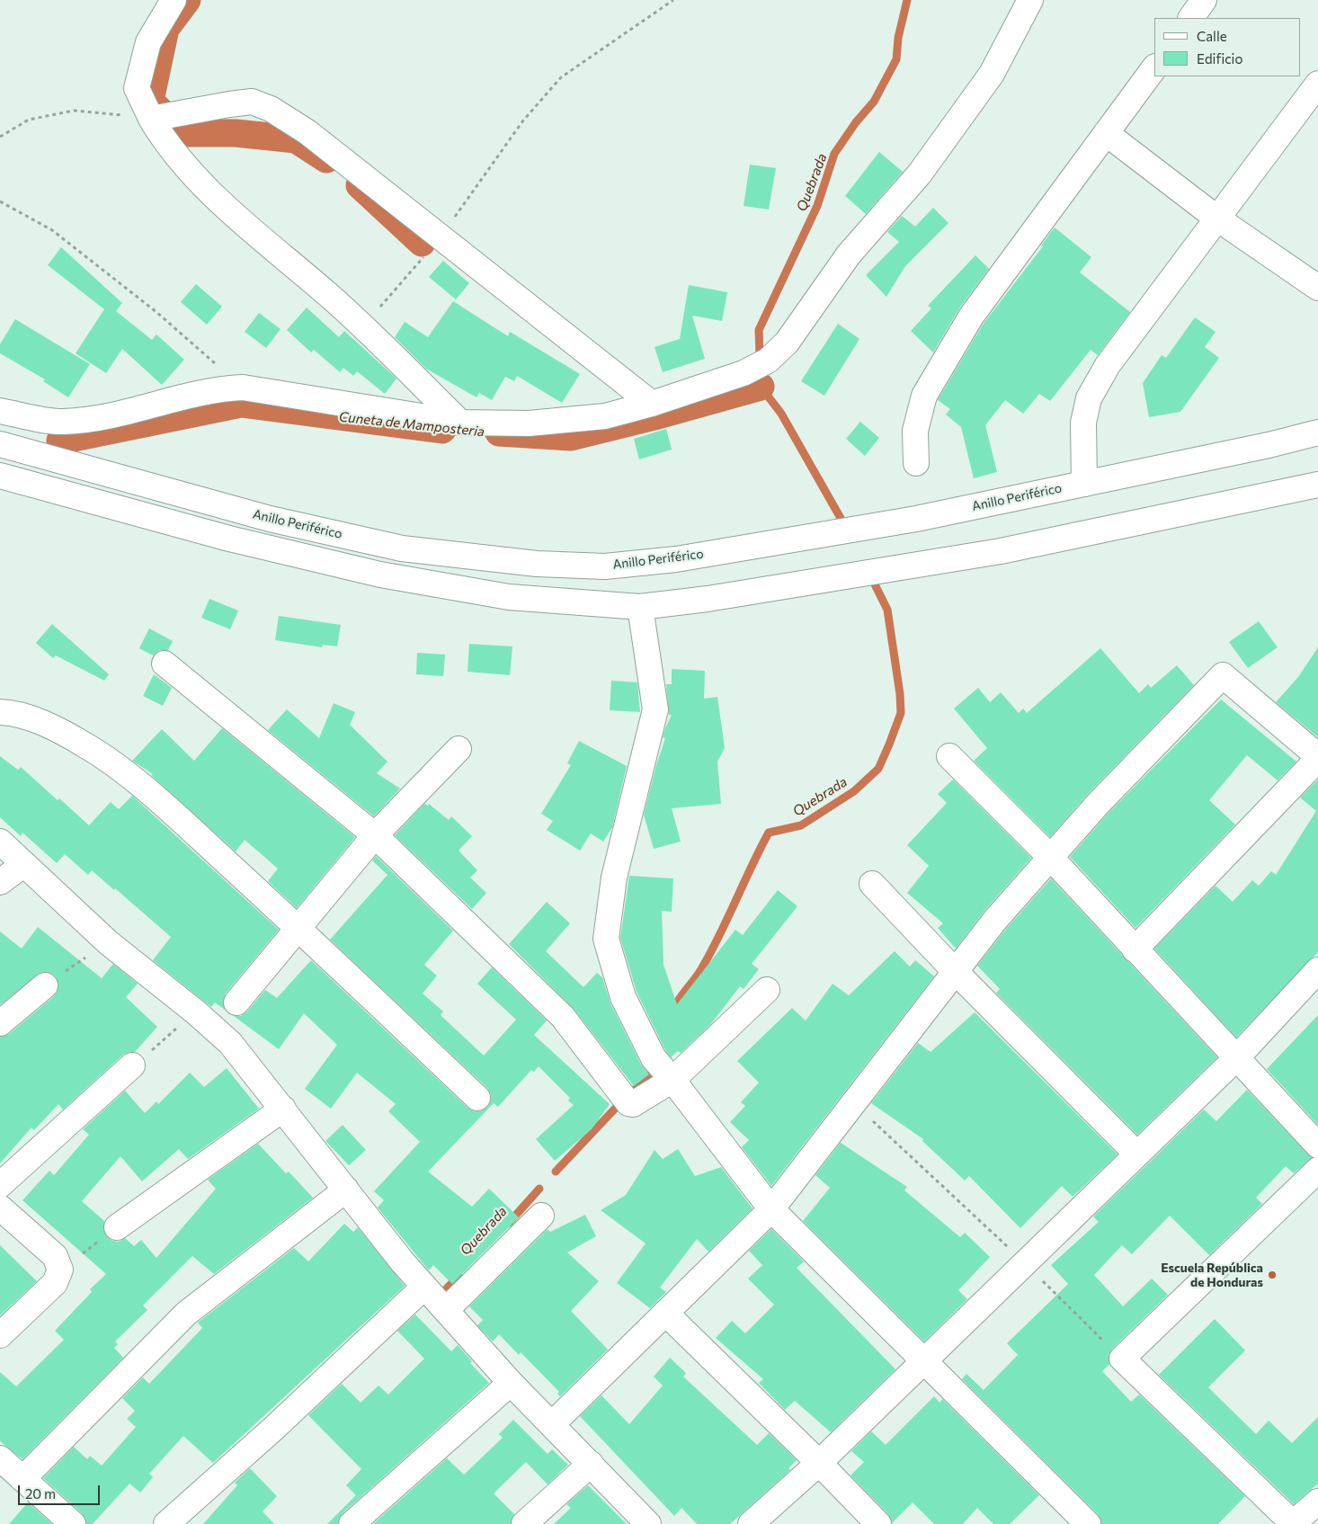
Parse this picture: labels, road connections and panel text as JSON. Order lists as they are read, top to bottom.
{
  "streets": {
    "main road": ["Anillo Periférico"]
  },
  "water": ["Quebrada", "Cuneta de Mamposteria"],
  "places": ["Escuela República de Honduras"],
  "legend": ["Calle", "Edificio"],
  "scale_bar": "20 m"
}
